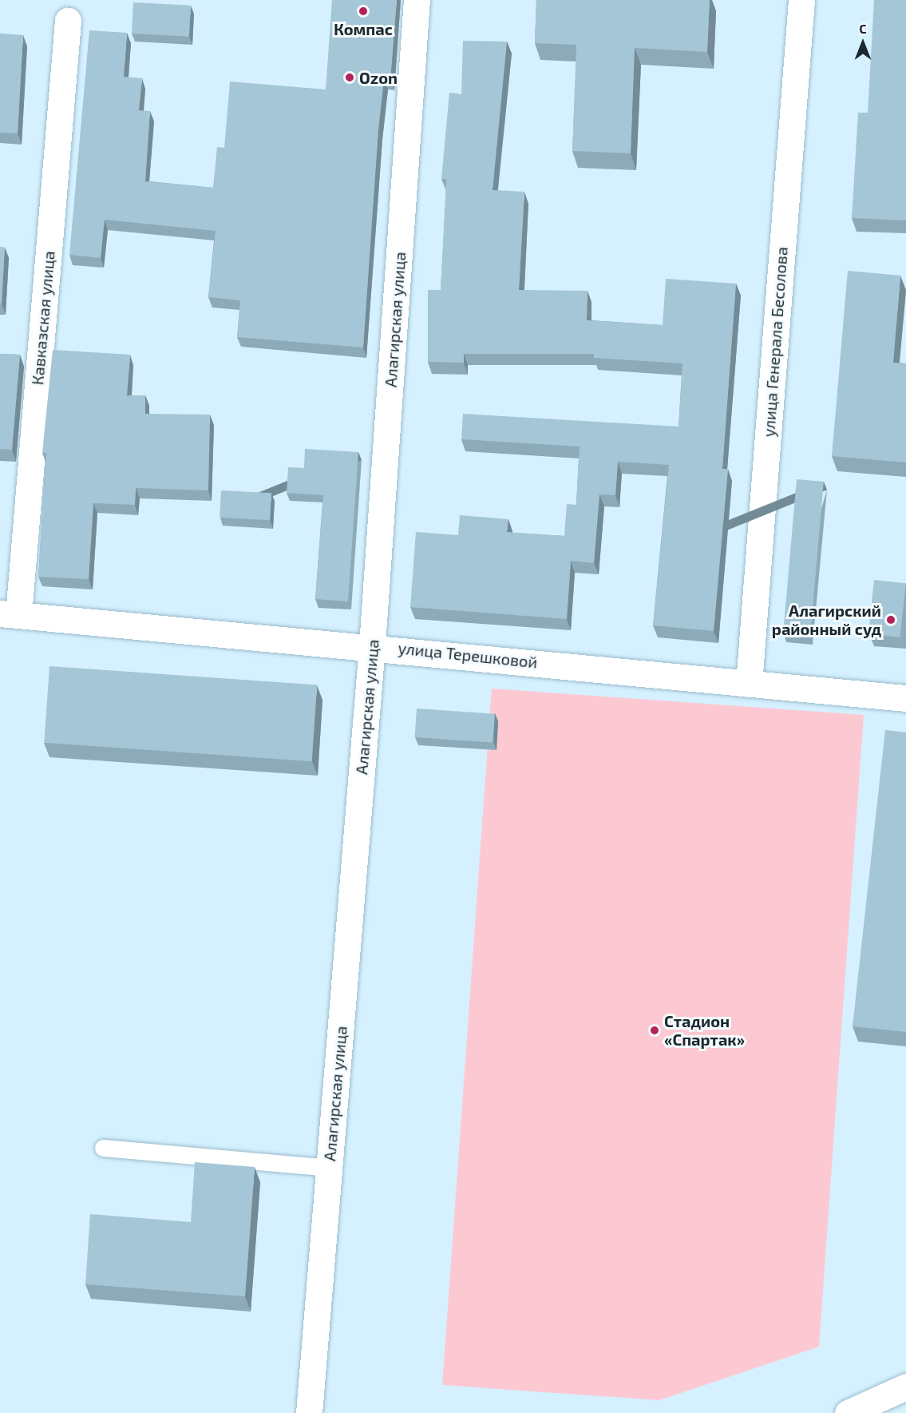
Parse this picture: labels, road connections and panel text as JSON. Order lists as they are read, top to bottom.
{
  "streets": {
    "street": [
      "Кавказская улица",
      "Алагирская улица",
      "улица Генерала Бесолова",
      "улица Терешковой"
    ]
  },
  "crossings": [
    ["Кавказская улица", "улица Терешковой"],
    ["Алагирская улица", "улица Терешковой"],
    ["улица Генерала Бесолова", "улица Терешковой"]
  ],
  "places": [
    "Компас",
    "Ozon",
    "Алагирский районный суд",
    "Стадион «Спартак»"
  ],
  "north": "top"
}
